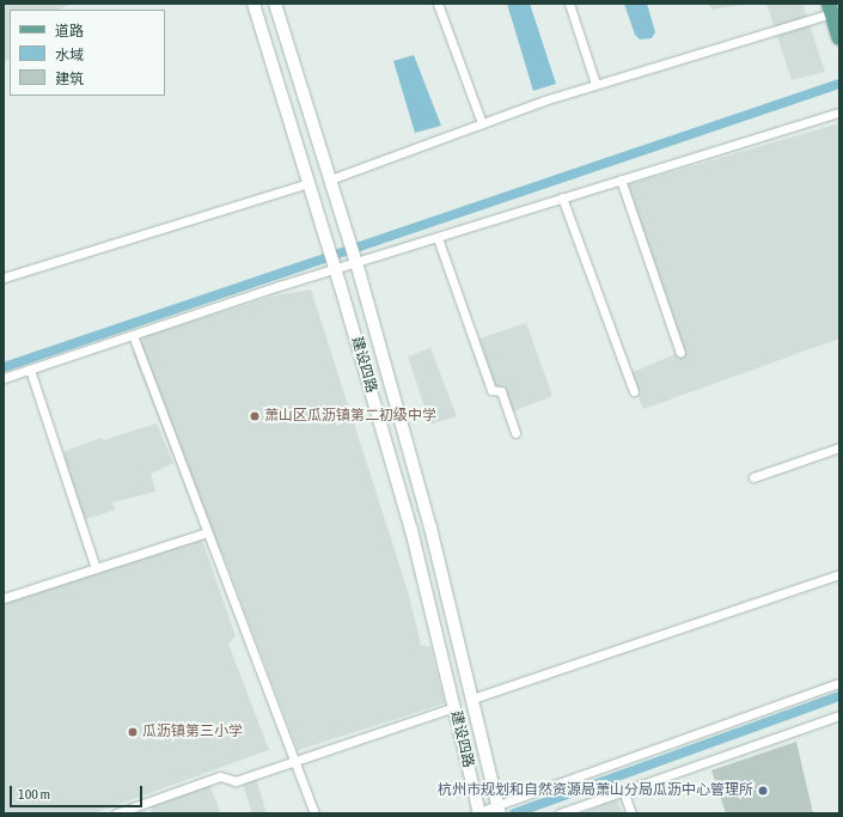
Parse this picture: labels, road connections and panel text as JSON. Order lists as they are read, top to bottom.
{
  "streets": {
    "main road": ["建设四路"]
  },
  "places": ["萧山区瓜沥镇第二初级中学", "瓜沥镇第三小学", "杭州市规划和自然资源局萧山分局瓜沥中心管理所"],
  "legend": ["道路", "水域", "建筑"],
  "scale_bar": "100 m"
}
